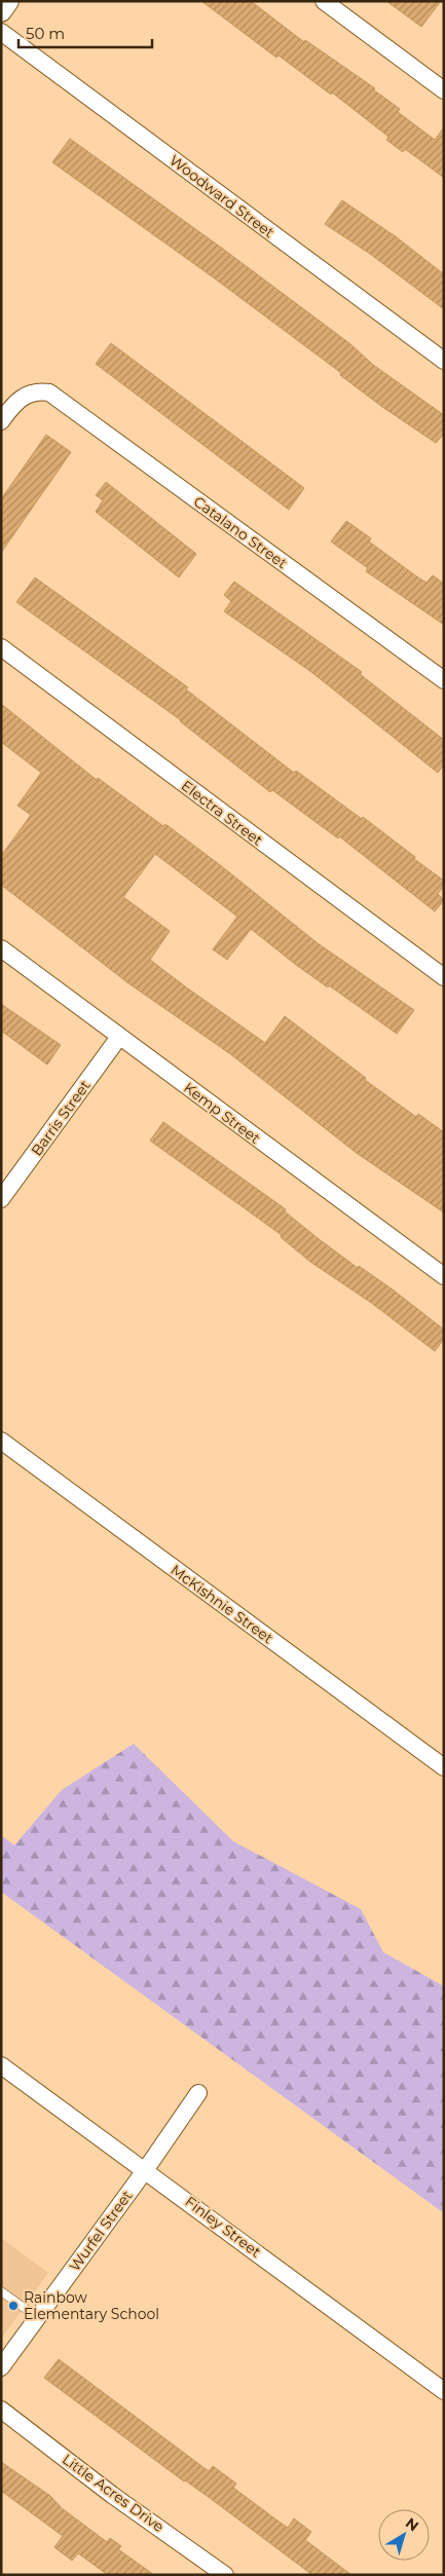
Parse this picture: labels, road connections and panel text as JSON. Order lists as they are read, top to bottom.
{
  "streets": {
    "street": [
      "Woodward Street",
      "Catalano Street",
      "Electra Street",
      "Kemp Street",
      "Barris Street",
      "McKishnie Street",
      "Finley Street",
      "Wurfel Street",
      "Little Acres Drive"
    ]
  },
  "crossings": [
    ["Kemp Street", "Barris Street"],
    ["Finley Street", "Wurfel Street"]
  ],
  "places": ["Rainbow Elementary School"],
  "scale_bar": "50 m",
  "north": "top right"
}
